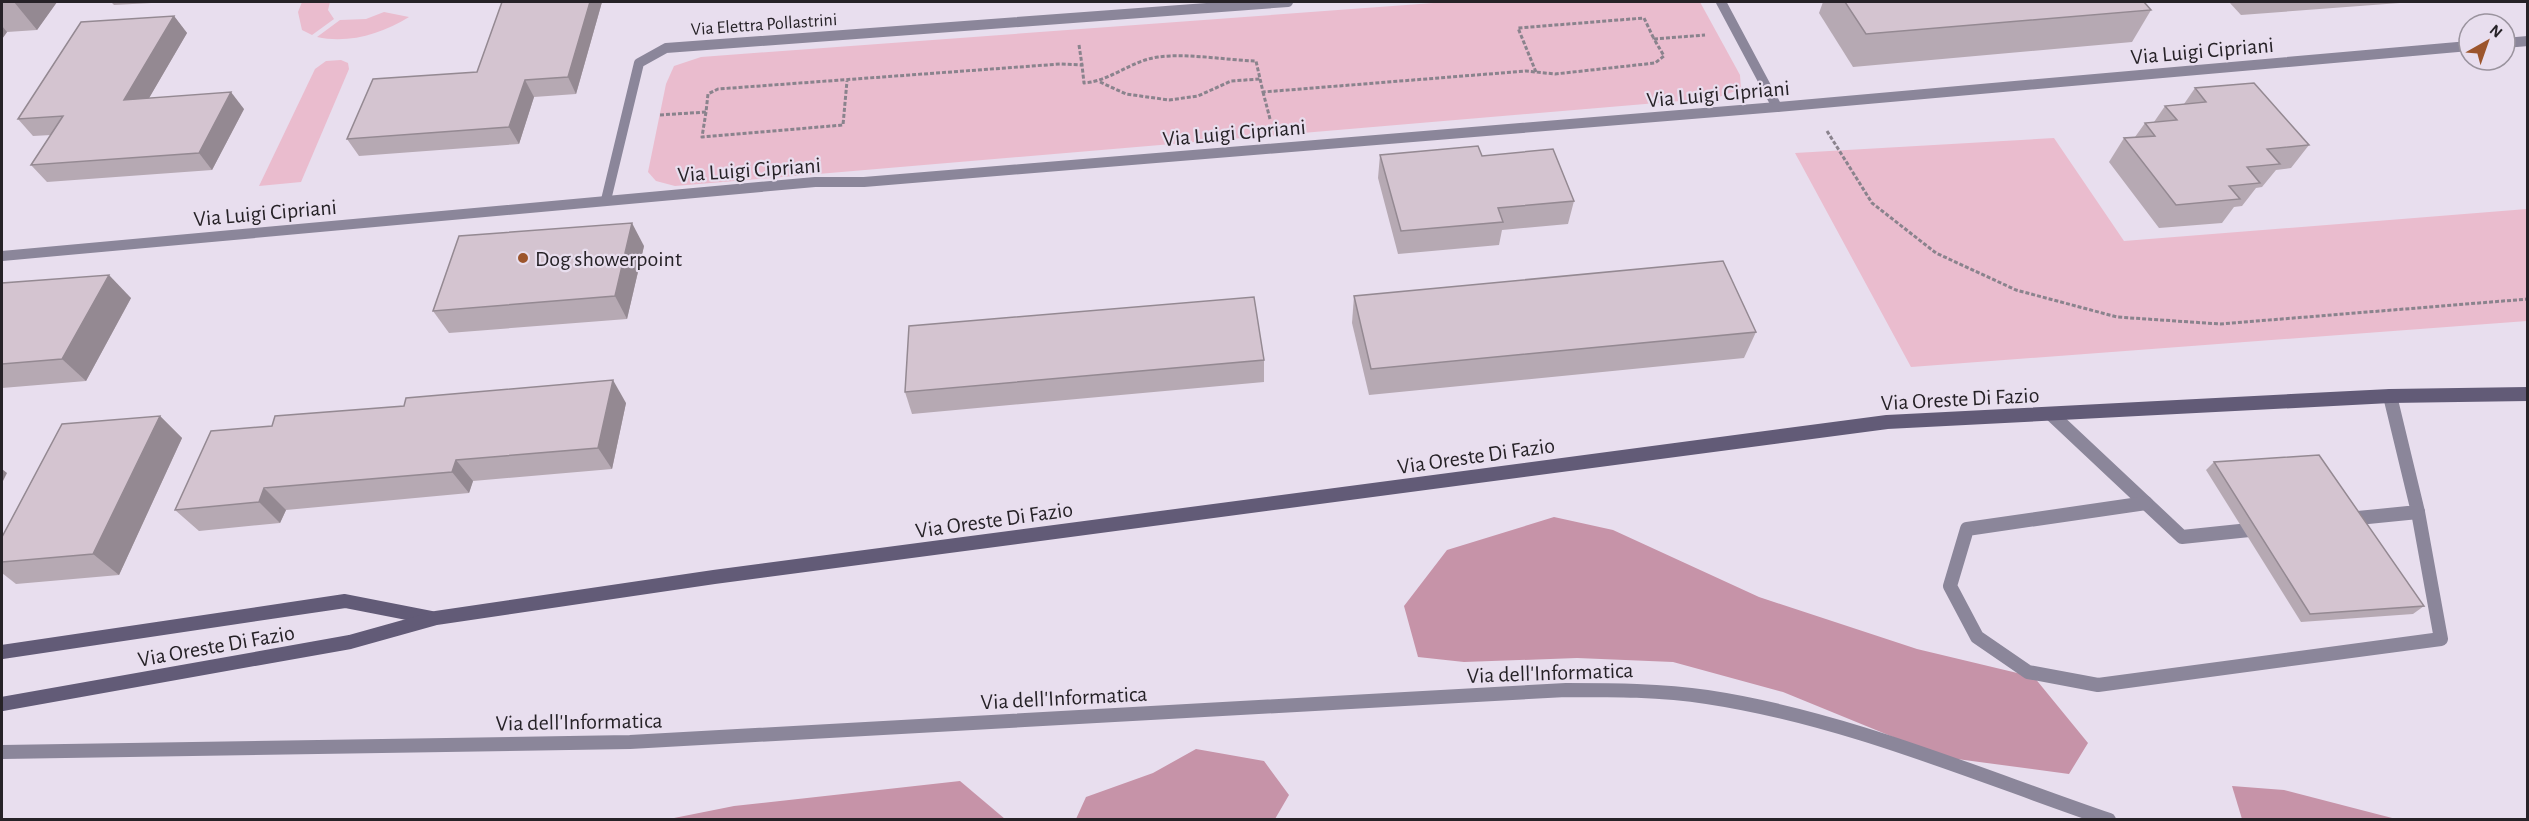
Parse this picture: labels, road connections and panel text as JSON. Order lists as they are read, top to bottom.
{
  "streets": {
    "main road": ["Via Oreste Di Fazio"],
    "street": ["Via Elettra Pollastrini", "Via Luigi Cipriani", "Via dell'Informatica"]
  },
  "crossings": [
    ["Via Elettra Pollastrini", "Via Luigi Cipriani"]
  ],
  "places": ["Dog showerpoint"],
  "north": "top right"
}
